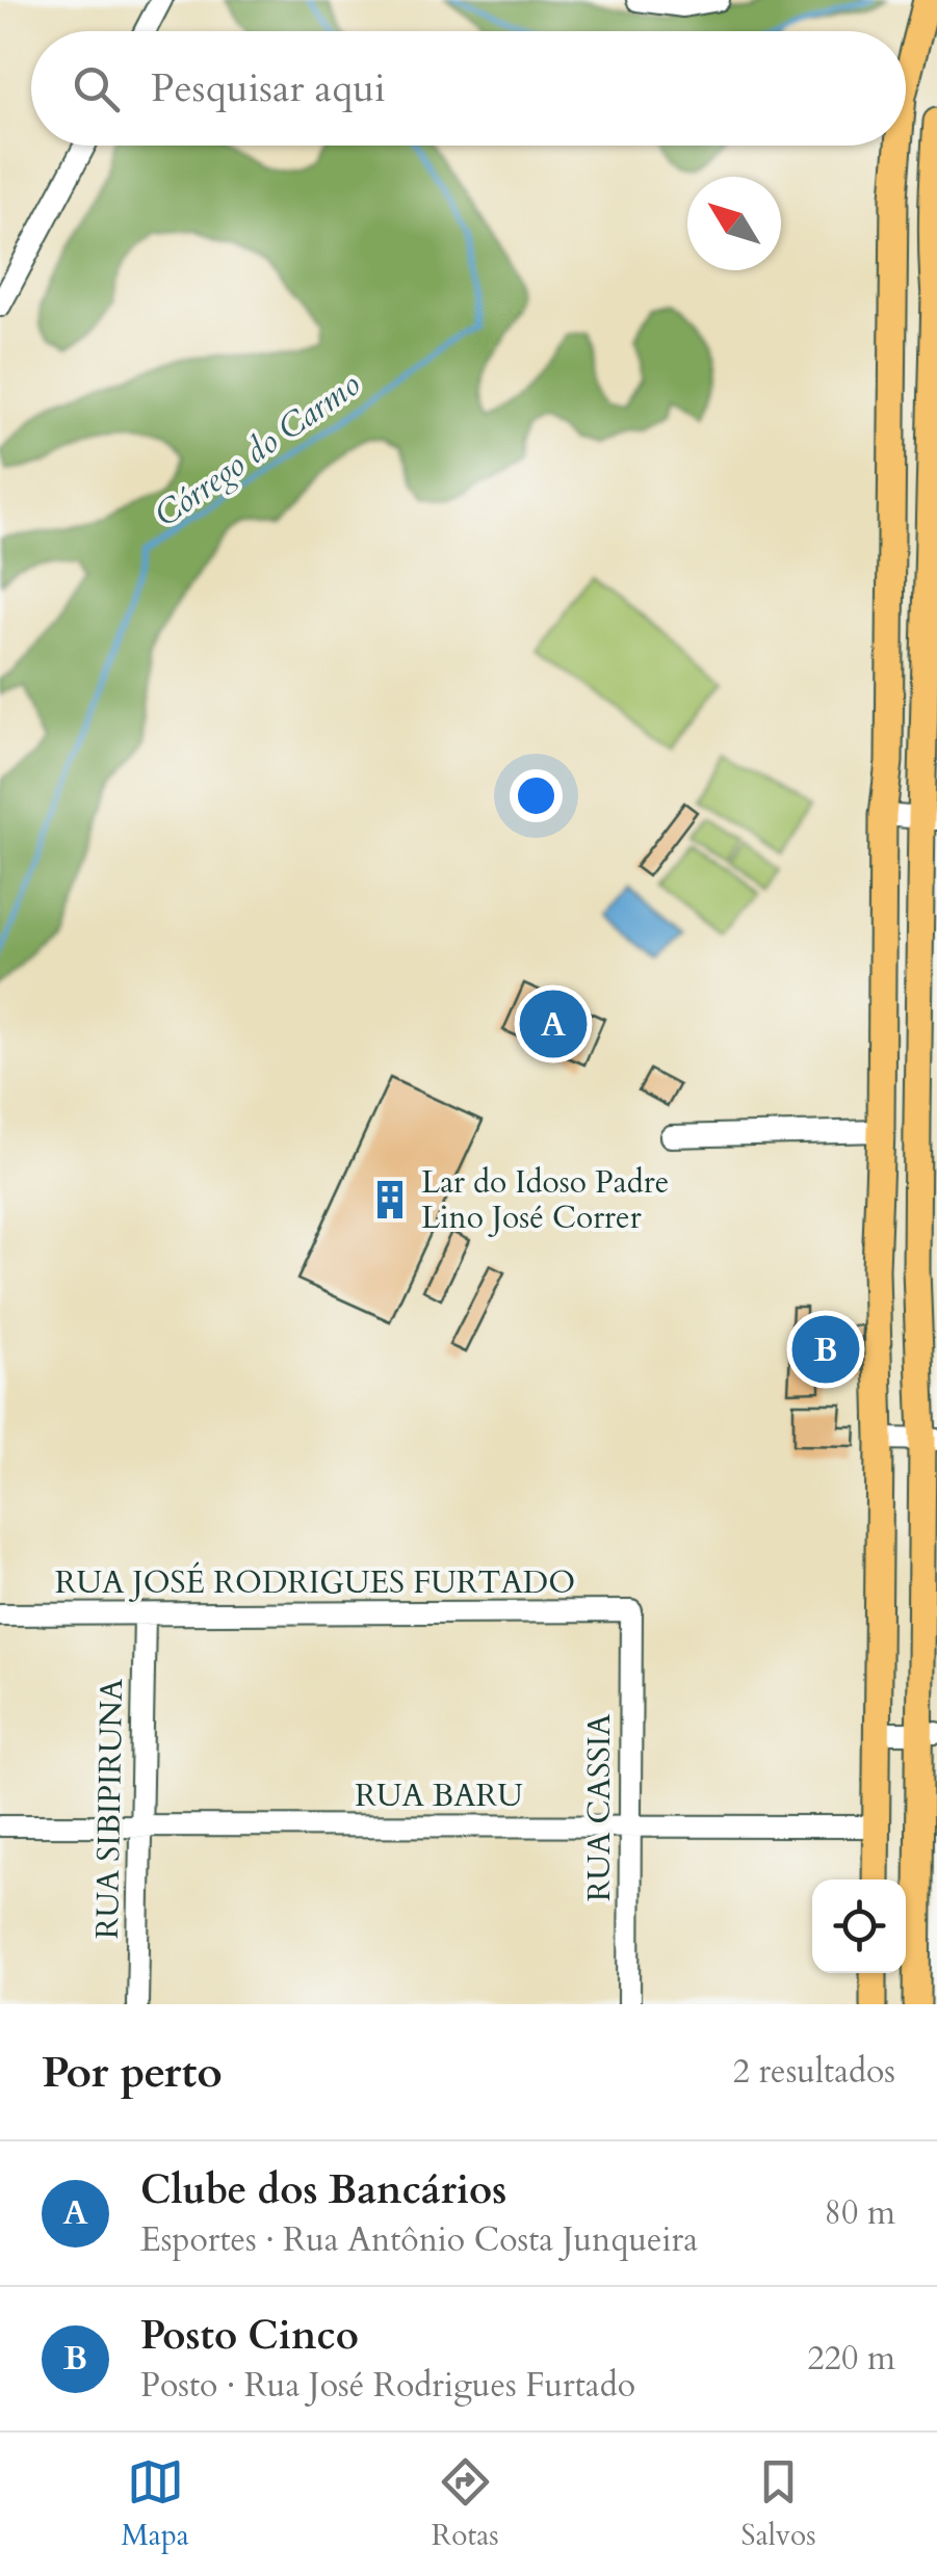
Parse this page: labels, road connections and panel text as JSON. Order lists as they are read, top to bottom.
{
  "streets": {
    "street": [
      "RUA JOSÉ RODRIGUES FURTADO",
      "RUA BARU",
      "RUA CASSIA",
      "RUA SIBIPIRUNA"
    ]
  },
  "crossings": [
    ["RUA JOSÉ RODRIGUES FURTADO", "RUA CASSIA"],
    ["RUA JOSÉ RODRIGUES FURTADO", "RUA SIBIPIRUNA"],
    ["RUA BARU", "RUA CASSIA"],
    ["RUA BARU", "RUA SIBIPIRUNA"]
  ],
  "water": ["Córrego do Carmo"],
  "places": {
    "building": ["Lar do Idoso Padre Lino José Correr"]
  },
  "north": "top left",
  "page": {
    "search": "Pesquisar aqui",
    "pins": ["A", "B"],
    "heading": ["Por perto", "2 resultados"],
    "list": [
      {
        "mark": "A",
        "name": "Clube dos Bancários",
        "note": "Esportes · Rua Antônio Costa Junqueira",
        "value": "80 m"
      },
      {
        "mark": "B",
        "name": "Posto Cinco",
        "note": "Posto · Rua José Rodrigues Furtado",
        "value": "220 m"
      }
    ],
    "nav": ["Mapa", "Rotas", "Salvos"]
  }
}
